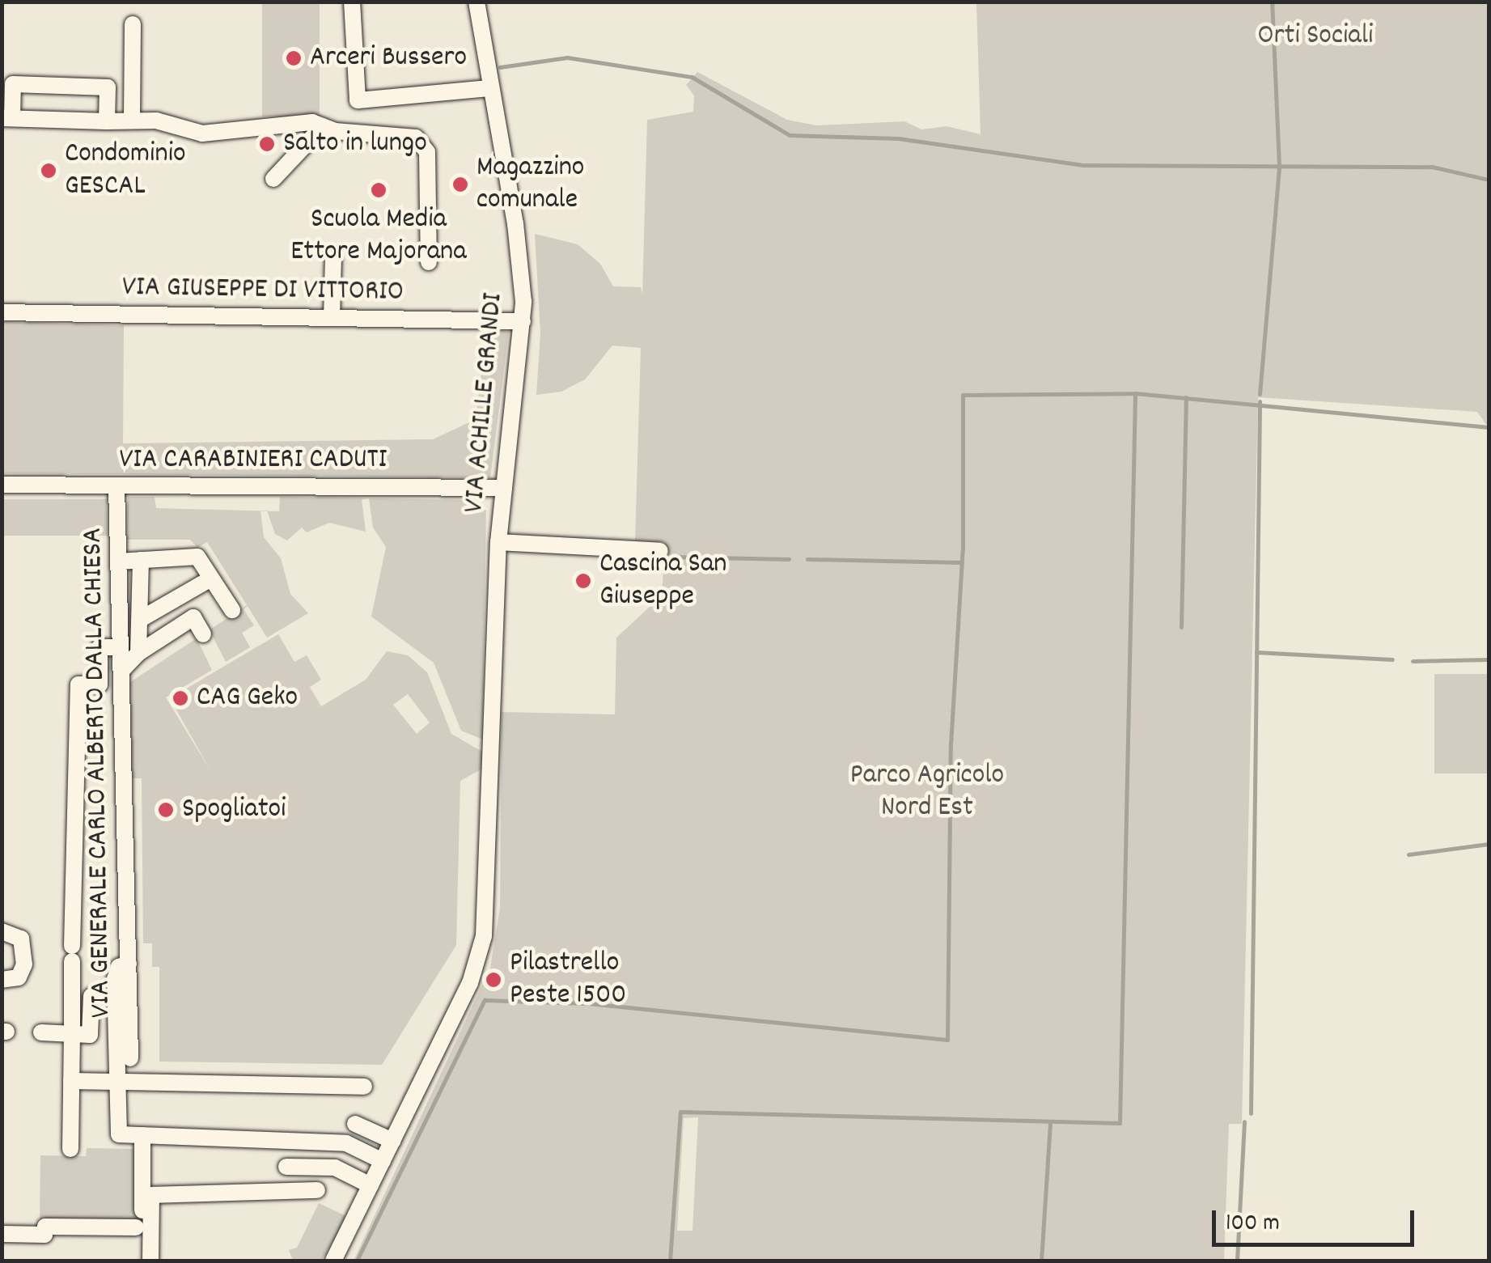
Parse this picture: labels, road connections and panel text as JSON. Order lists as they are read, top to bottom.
{
  "streets": {
    "street": [
      "VIA GIUSEPPE DI VITTORIO",
      "VIA ACHILLE GRANDI",
      "VIA CARABINIERI CADUTI",
      "VIA GENERALE CARLO ALBERTO DALLA CHIESA"
    ]
  },
  "crossings": [
    ["VIA GIUSEPPE DI VITTORIO", "VIA ACHILLE GRANDI"],
    ["VIA ACHILLE GRANDI", "VIA CARABINIERI CADUTI"],
    ["VIA CARABINIERI CADUTI", "VIA GENERALE CARLO ALBERTO DALLA CHIESA"]
  ],
  "parks": ["Orti Sociali", "Parco Agricolo Nord Est"],
  "places": [
    "Arceri Bussero",
    "Salto in lungo",
    "Condominio GESCAL",
    "Magazzino comunale",
    "Scuola Media Ettore Majorana",
    "Cascina San Giuseppe",
    "CAG Geko",
    "Spogliatoi",
    "Pilastrello Peste 1500"
  ],
  "scale_bar": "100 m"
}
